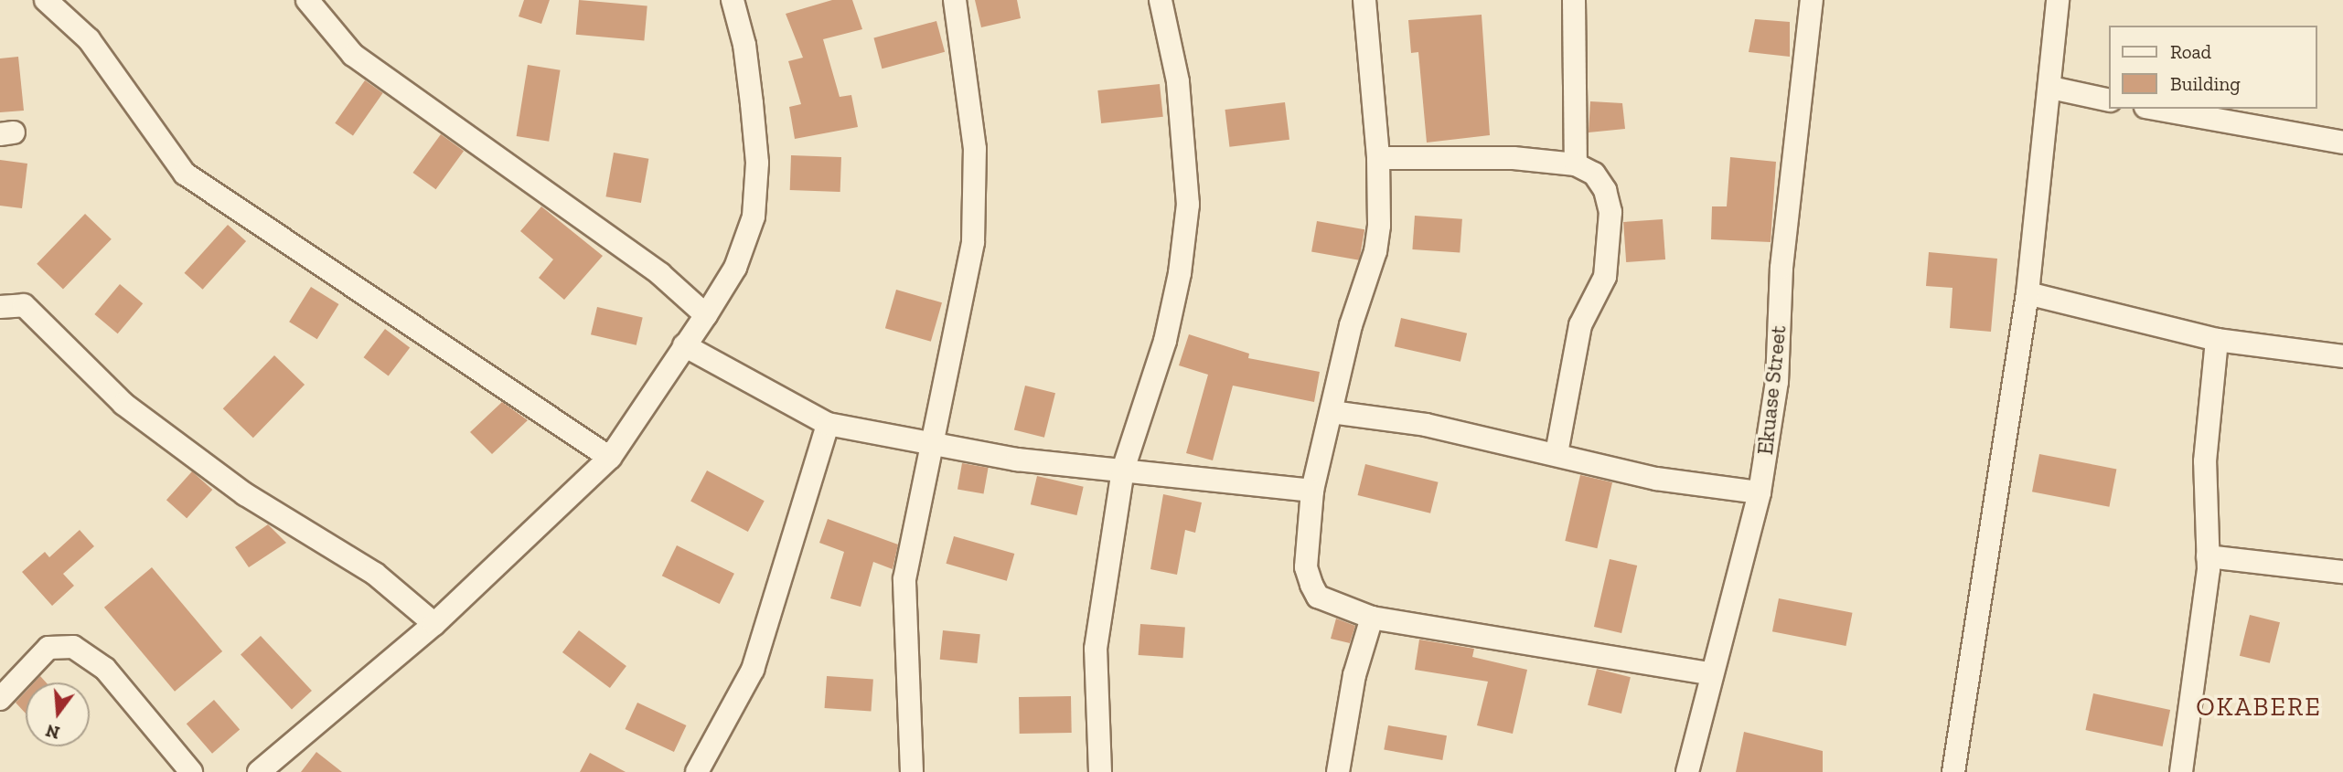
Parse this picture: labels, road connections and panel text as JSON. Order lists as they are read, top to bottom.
{
  "streets": {
    "street": ["Ekuase Street"]
  },
  "districts": ["OKABERE"],
  "legend": ["Road", "Building"],
  "north": "bottom"
}
